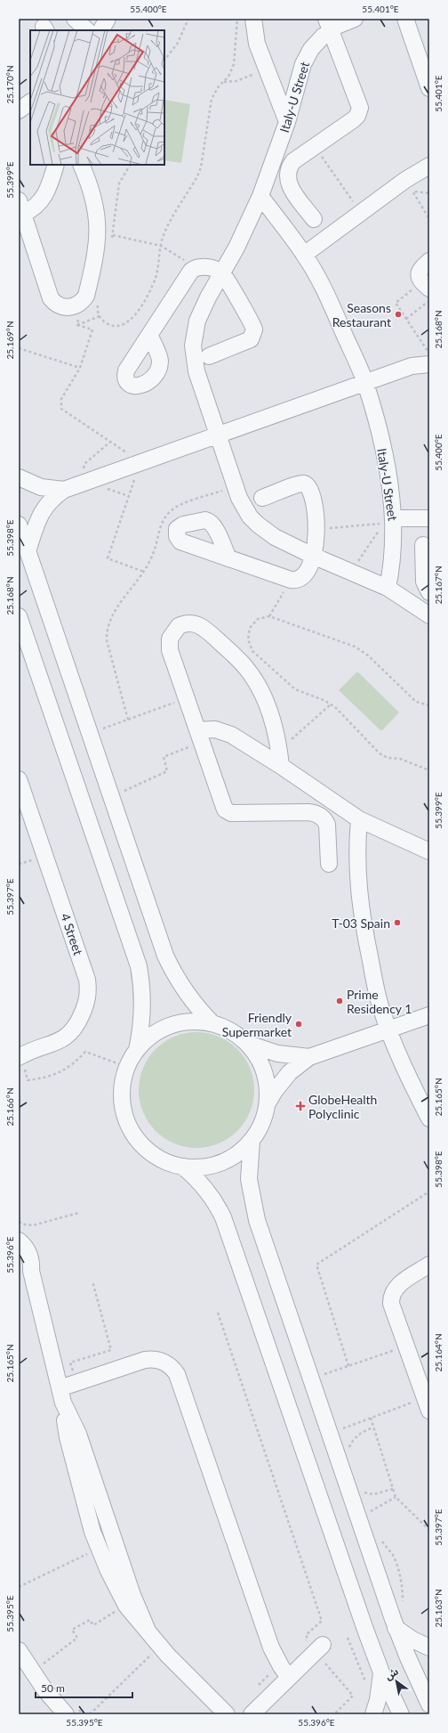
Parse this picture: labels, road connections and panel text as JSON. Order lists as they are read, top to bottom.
{
  "streets": {
    "street": ["Italy-U Street", "4 Street"]
  },
  "places": {
    "other": [
      "Seasons Restaurant",
      "T-03 Spain",
      "Prime Residency 1",
      "Friendly Supermarket"
    ],
    "health": ["GlobeHealth Polyclinic"]
  },
  "scale_bar": "50 m",
  "north": "top left",
  "coordinates": [
    "55.400°E",
    "55.401°E",
    "25.170°N",
    "55.399°E",
    "25.168°N",
    "25.169°N",
    "55.398°E",
    "25.167°N",
    "55.397°E",
    "25.165°N",
    "25.166°N",
    "55.396°E",
    "25.164°N",
    "25.163°N",
    "55.395°E"
  ]
}
